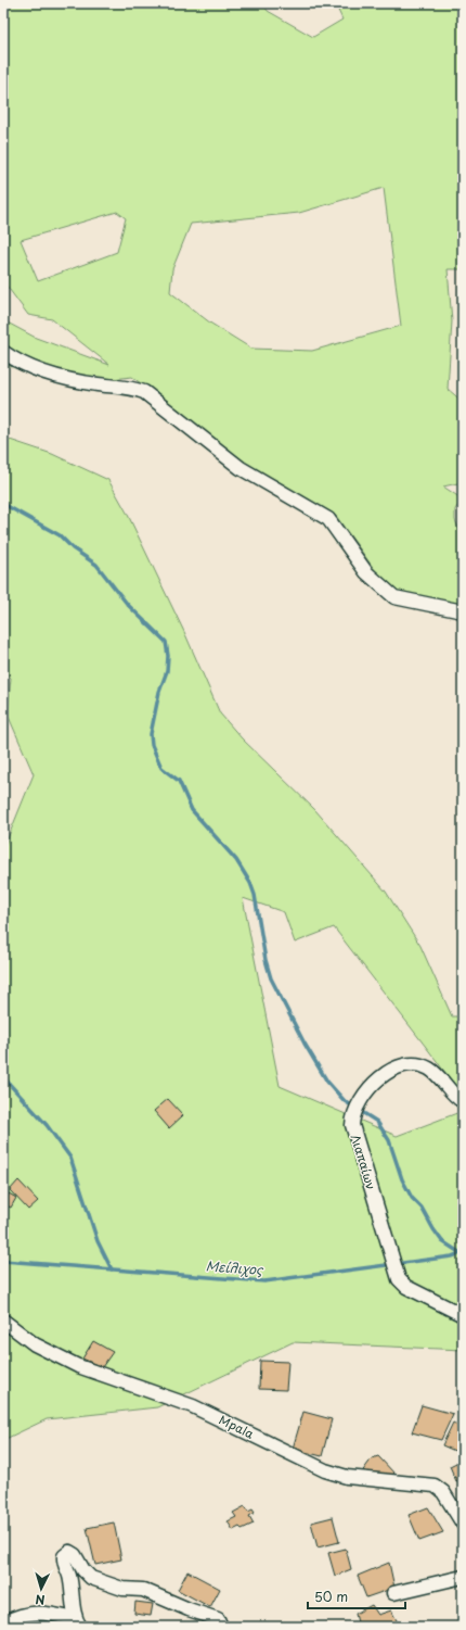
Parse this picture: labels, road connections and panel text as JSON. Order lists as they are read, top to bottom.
{
  "streets": {
    "street": ["Λιαπαίων", "Mpala"]
  },
  "water": ["Μείλιχος"],
  "scale_bar": "50 m",
  "north": "bottom"
}
